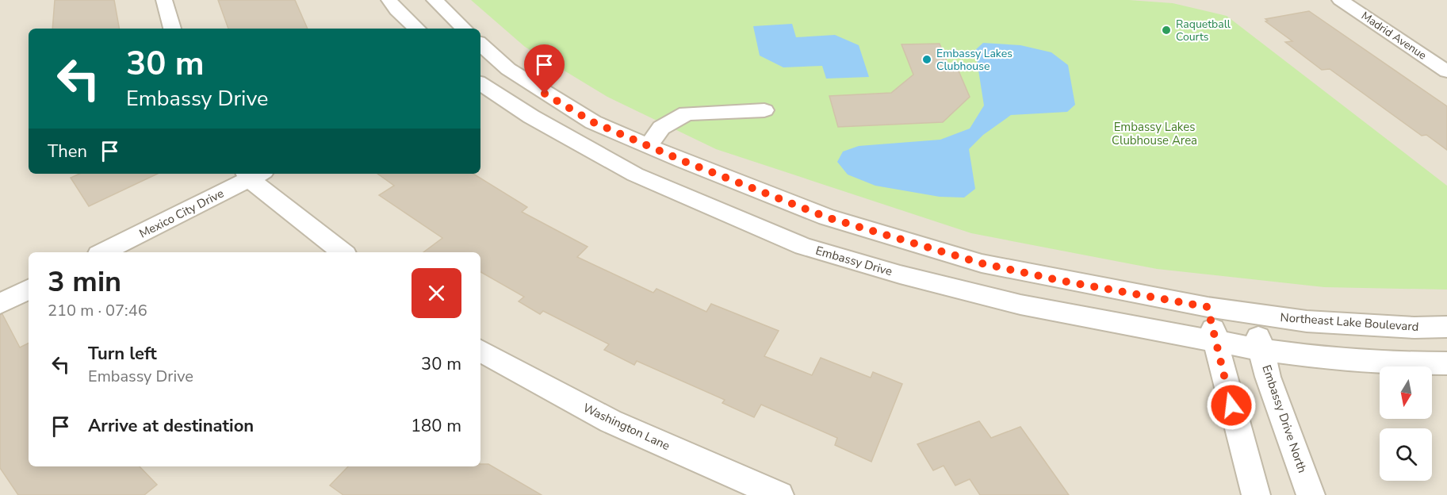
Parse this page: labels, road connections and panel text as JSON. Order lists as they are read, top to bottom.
{
  "streets": {
    "street": [
      "Madrid Avenue",
      "Mexico City Drive",
      "Embassy Drive",
      "Northeast Lake Boulevard",
      "Embassy Drive North",
      "Washington Lane"
    ]
  },
  "crossings": [
    ["Embassy Drive", "Embassy Drive North"],
    ["Northeast Lake Boulevard", "Embassy Drive North"]
  ],
  "parks": ["Embassy Lakes Clubhouse Area"],
  "places": ["Raquetball Courts", "Embassy Lakes Clubhouse"],
  "north": "bottom",
  "page": {
    "turn": ["30 m", "Embassy Drive"],
    "then": "Then",
    "heading": ["3 min", "210 m · 07:46"],
    "list": [
      {
        "name": "Turn left",
        "note": "Embassy Drive",
        "value": "30 m"
      },
      {
        "name": "Arrive at destination",
        "value": "180 m"
      }
    ]
  }
}
